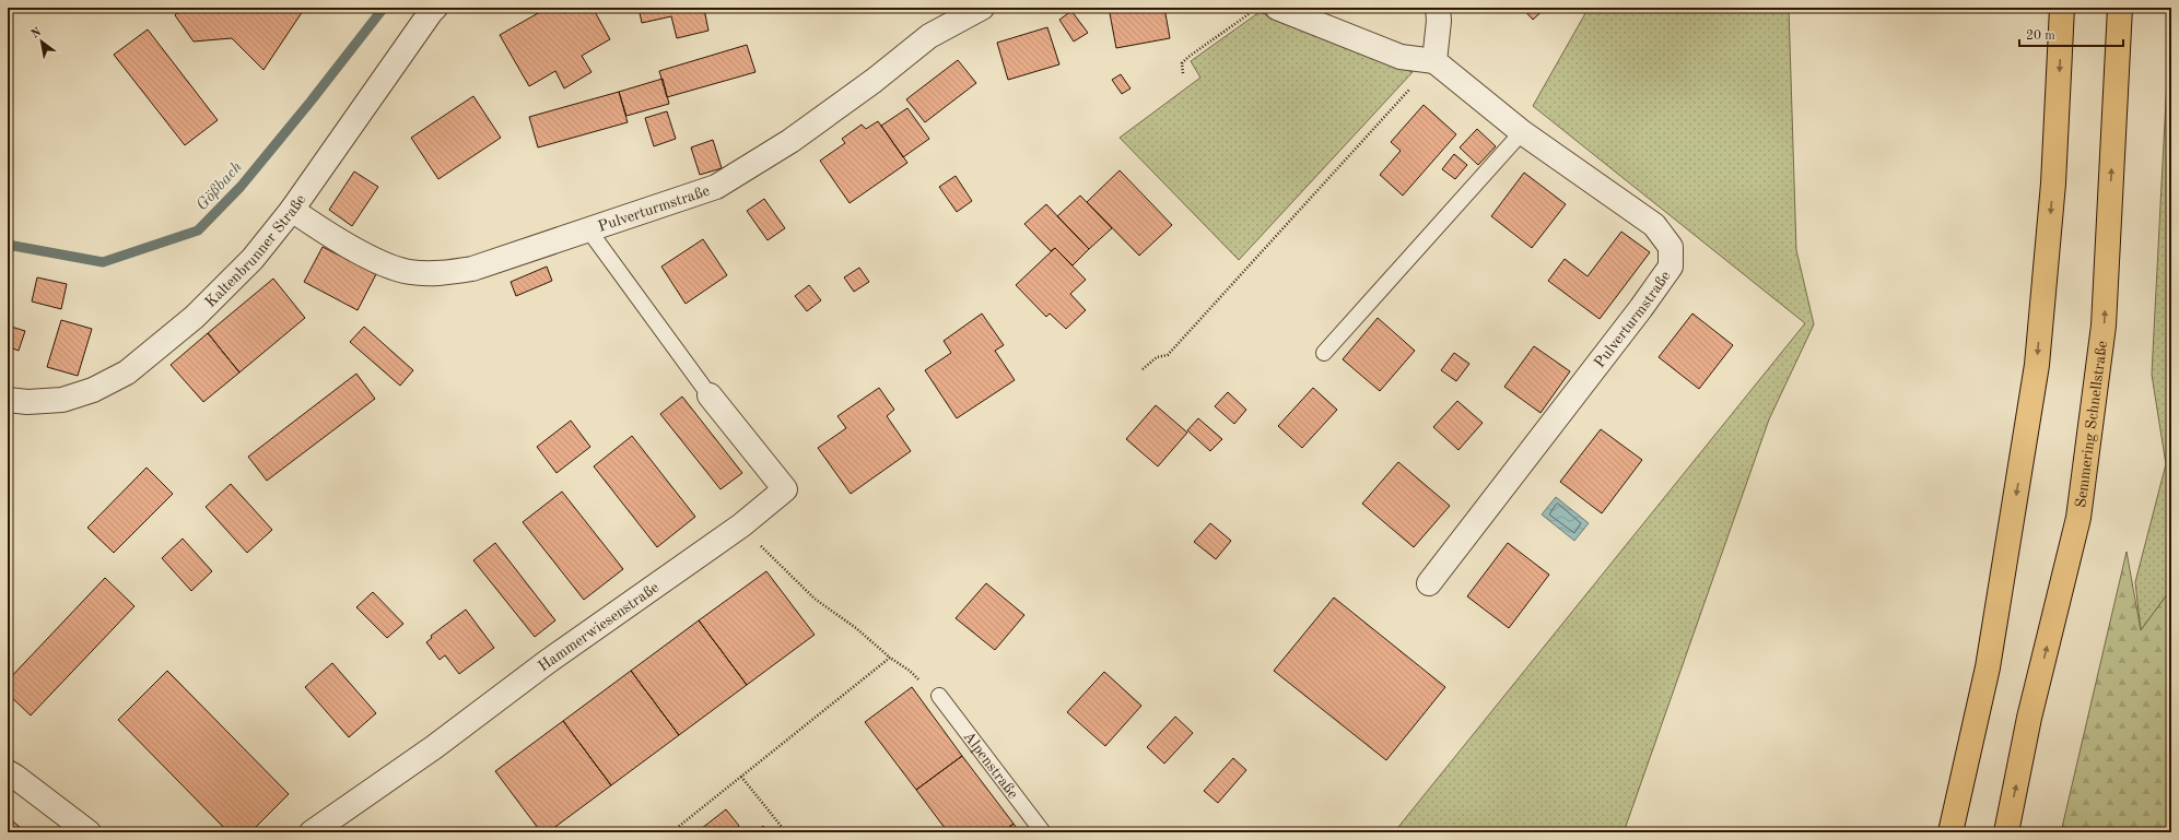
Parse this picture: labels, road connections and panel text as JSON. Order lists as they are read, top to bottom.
{
  "streets": {
    "highway": ["Semmering Schnellstraße"],
    "street": ["Pulverturmstraße", "Kaltenbrunner Straße", "Hammerwiesenstraße"],
    "lane": ["Alpenstraße"]
  },
  "crossings": [
    ["Pulverturmstraße", "Kaltenbrunner Straße"]
  ],
  "water": ["Gößbach"],
  "scale_bar": "20 m",
  "north": "top left"
}
